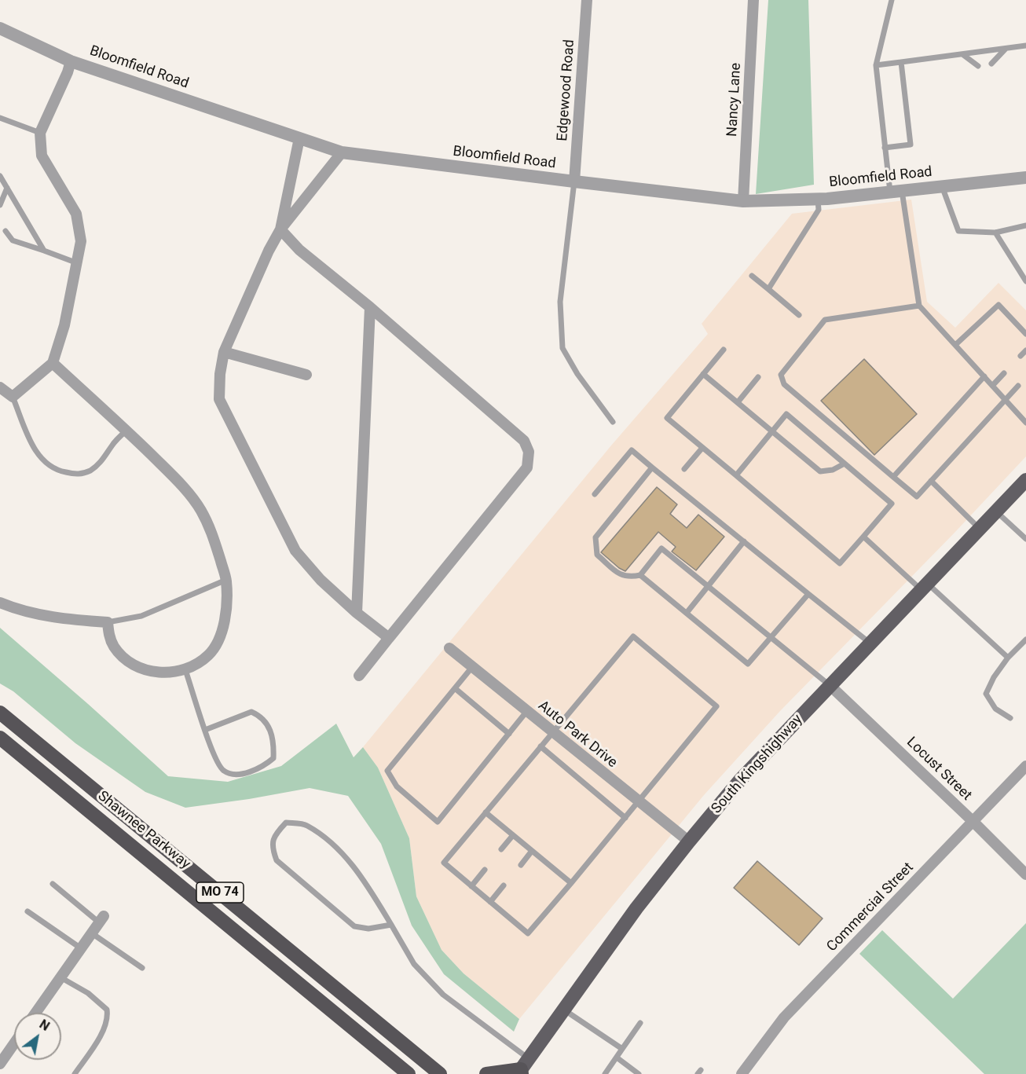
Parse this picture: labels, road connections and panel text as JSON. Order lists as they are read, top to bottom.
{
  "streets": {
    "highway": ["Shawnee Parkway", "MO 74"],
    "main road": ["South Kingshighway"],
    "street": [
      "Bloomfield Road",
      "Edgewood Road",
      "Nancy Lane",
      "Auto Park Drive",
      "Locust Street",
      "Commercial Street"
    ]
  },
  "crossings": [
    ["Bloomfield Road", "Edgewood Road"],
    ["Bloomfield Road", "Nancy Lane"],
    ["Auto Park Drive", "South Kingshighway"],
    ["South Kingshighway", "Locust Street"],
    ["Locust Street", "Commercial Street"]
  ],
  "north": "top right"
}
